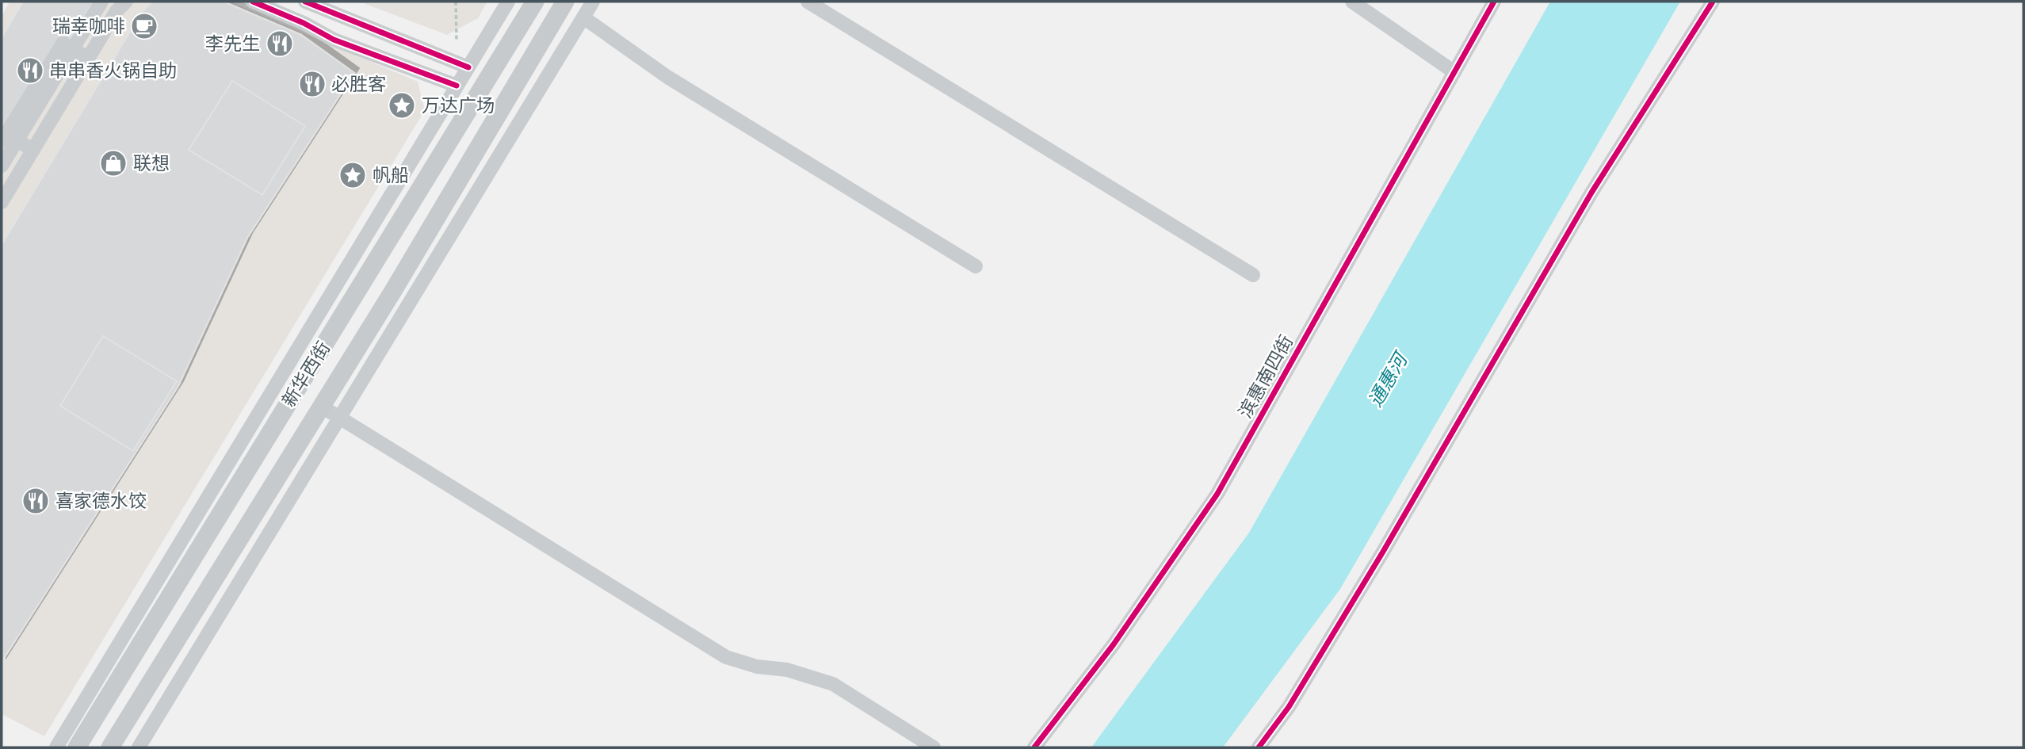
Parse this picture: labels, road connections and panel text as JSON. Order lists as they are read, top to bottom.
{
  "streets": {
    "main road": ["新华西街"],
    "street": ["滨惠南四街"]
  },
  "water": ["通惠河"],
  "places": {
    "cafe": ["瑞幸咖啡"],
    "restaurant": [
      "李先生",
      "串串香火锅自助",
      "必胜客",
      "喜家德水饺"
    ],
    "place": ["万达广场", "帆船"],
    "shop": ["联想"]
  }
}
